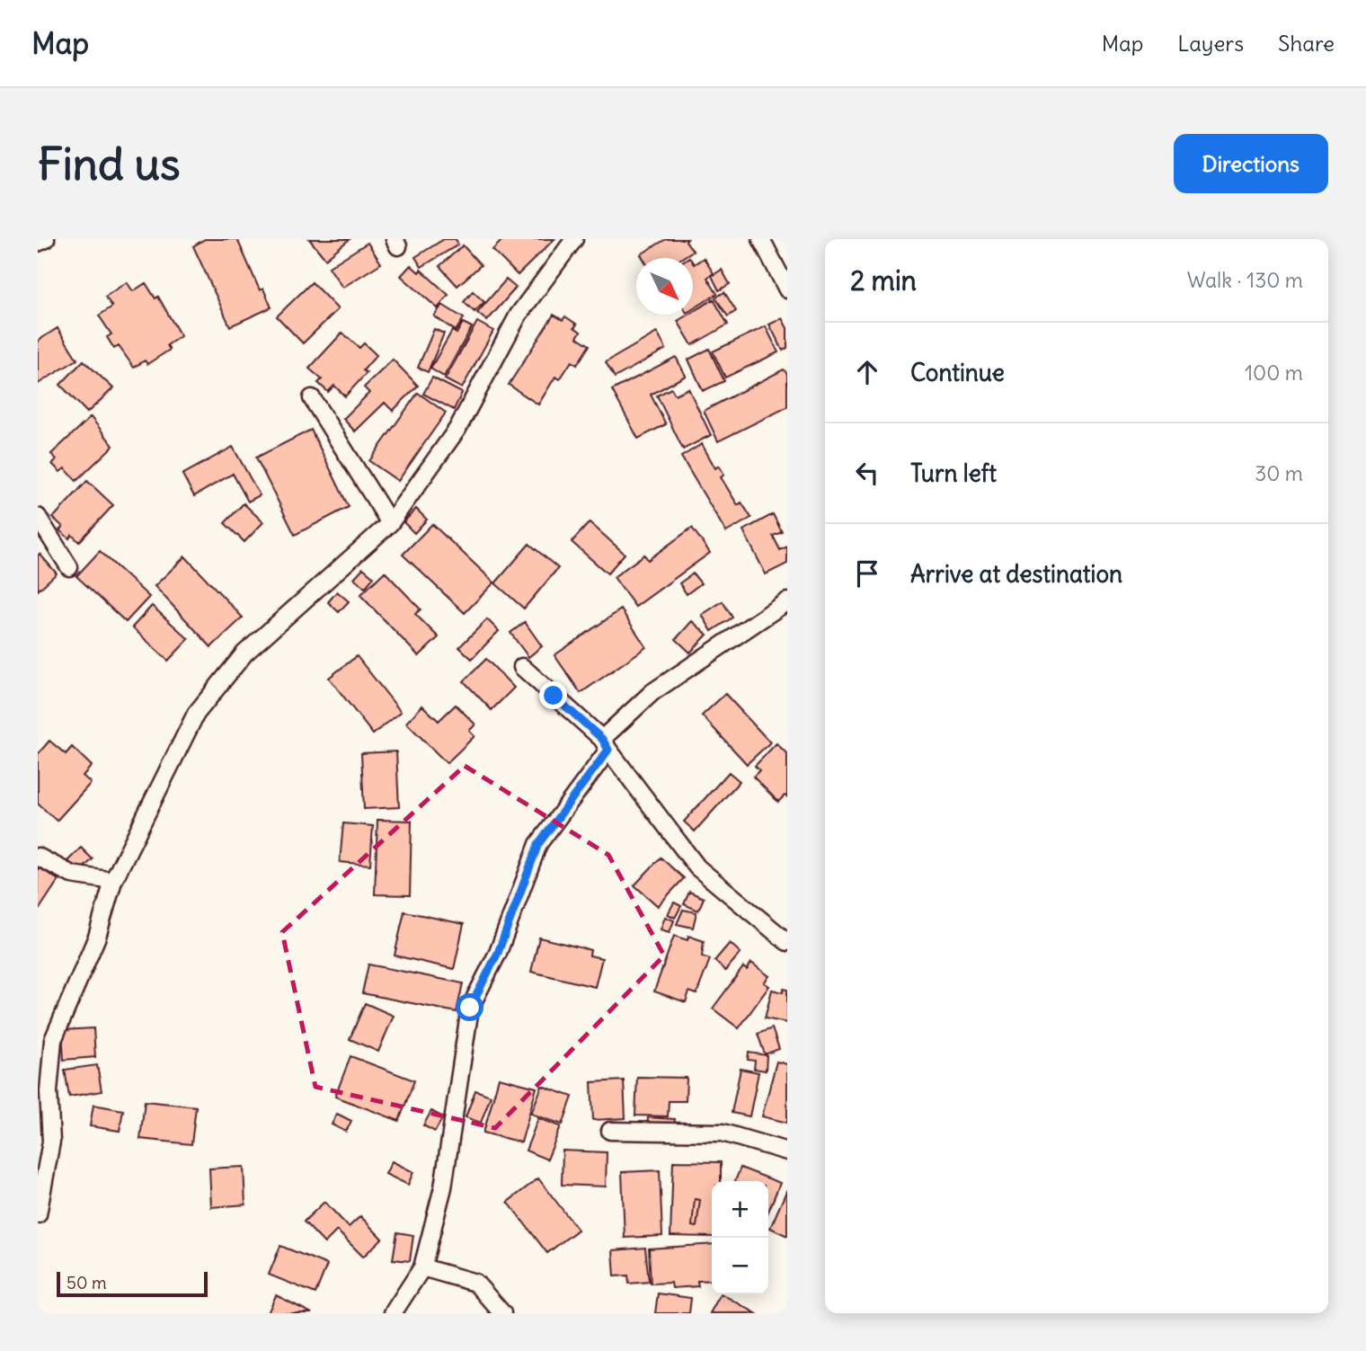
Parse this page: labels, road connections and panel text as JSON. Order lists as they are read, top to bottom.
{
  "scale_bar": "50 m",
  "north": "bottom right",
  "page": {
    "header": "Map",
    "nav": ["Map", "Layers", "Share"],
    "buttons": "Directions",
    "title": "Find us",
    "heading": ["2 min", "Walk · 130 m"],
    "list": [
      ["Continue", "100 m"],
      ["Turn left", "30 m"],
      "Arrive at destination"
    ],
    "map_buttons": ["+", "−"],
    "scale": "50 m"
  }
}
